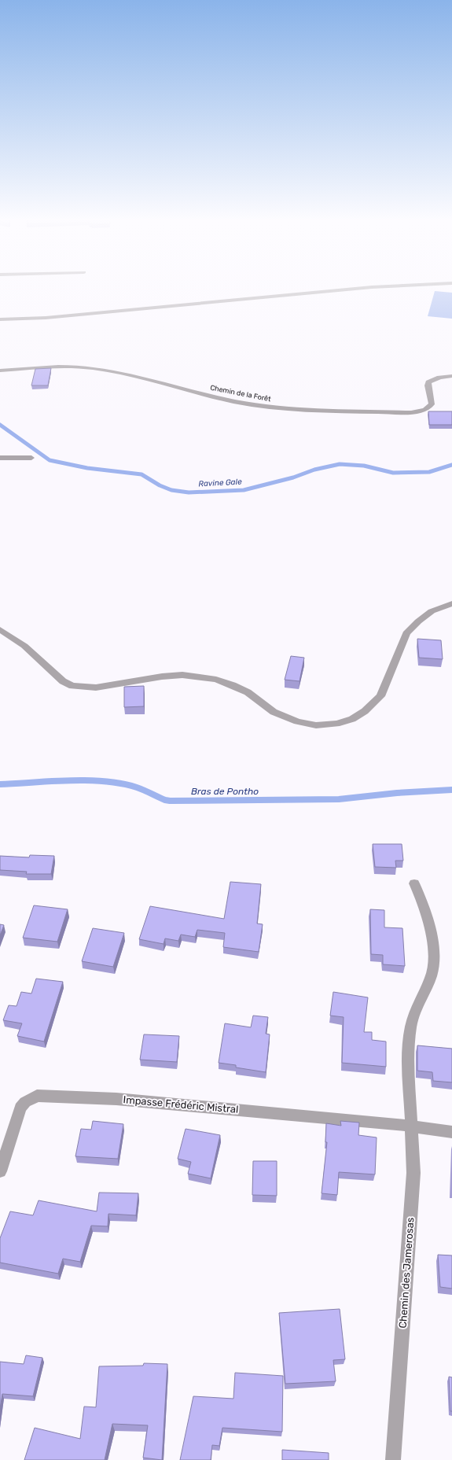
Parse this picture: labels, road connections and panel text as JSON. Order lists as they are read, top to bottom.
{
  "streets": {
    "street": ["Chemin de la Forêt", "Impasse Frédéric Mistral", "Chemin des Jamerosas"]
  },
  "crossings": [
    ["Impasse Frédéric Mistral", "Chemin des Jamerosas"]
  ],
  "water": ["Ravine Gale", "Bras de Pontho"]
}
